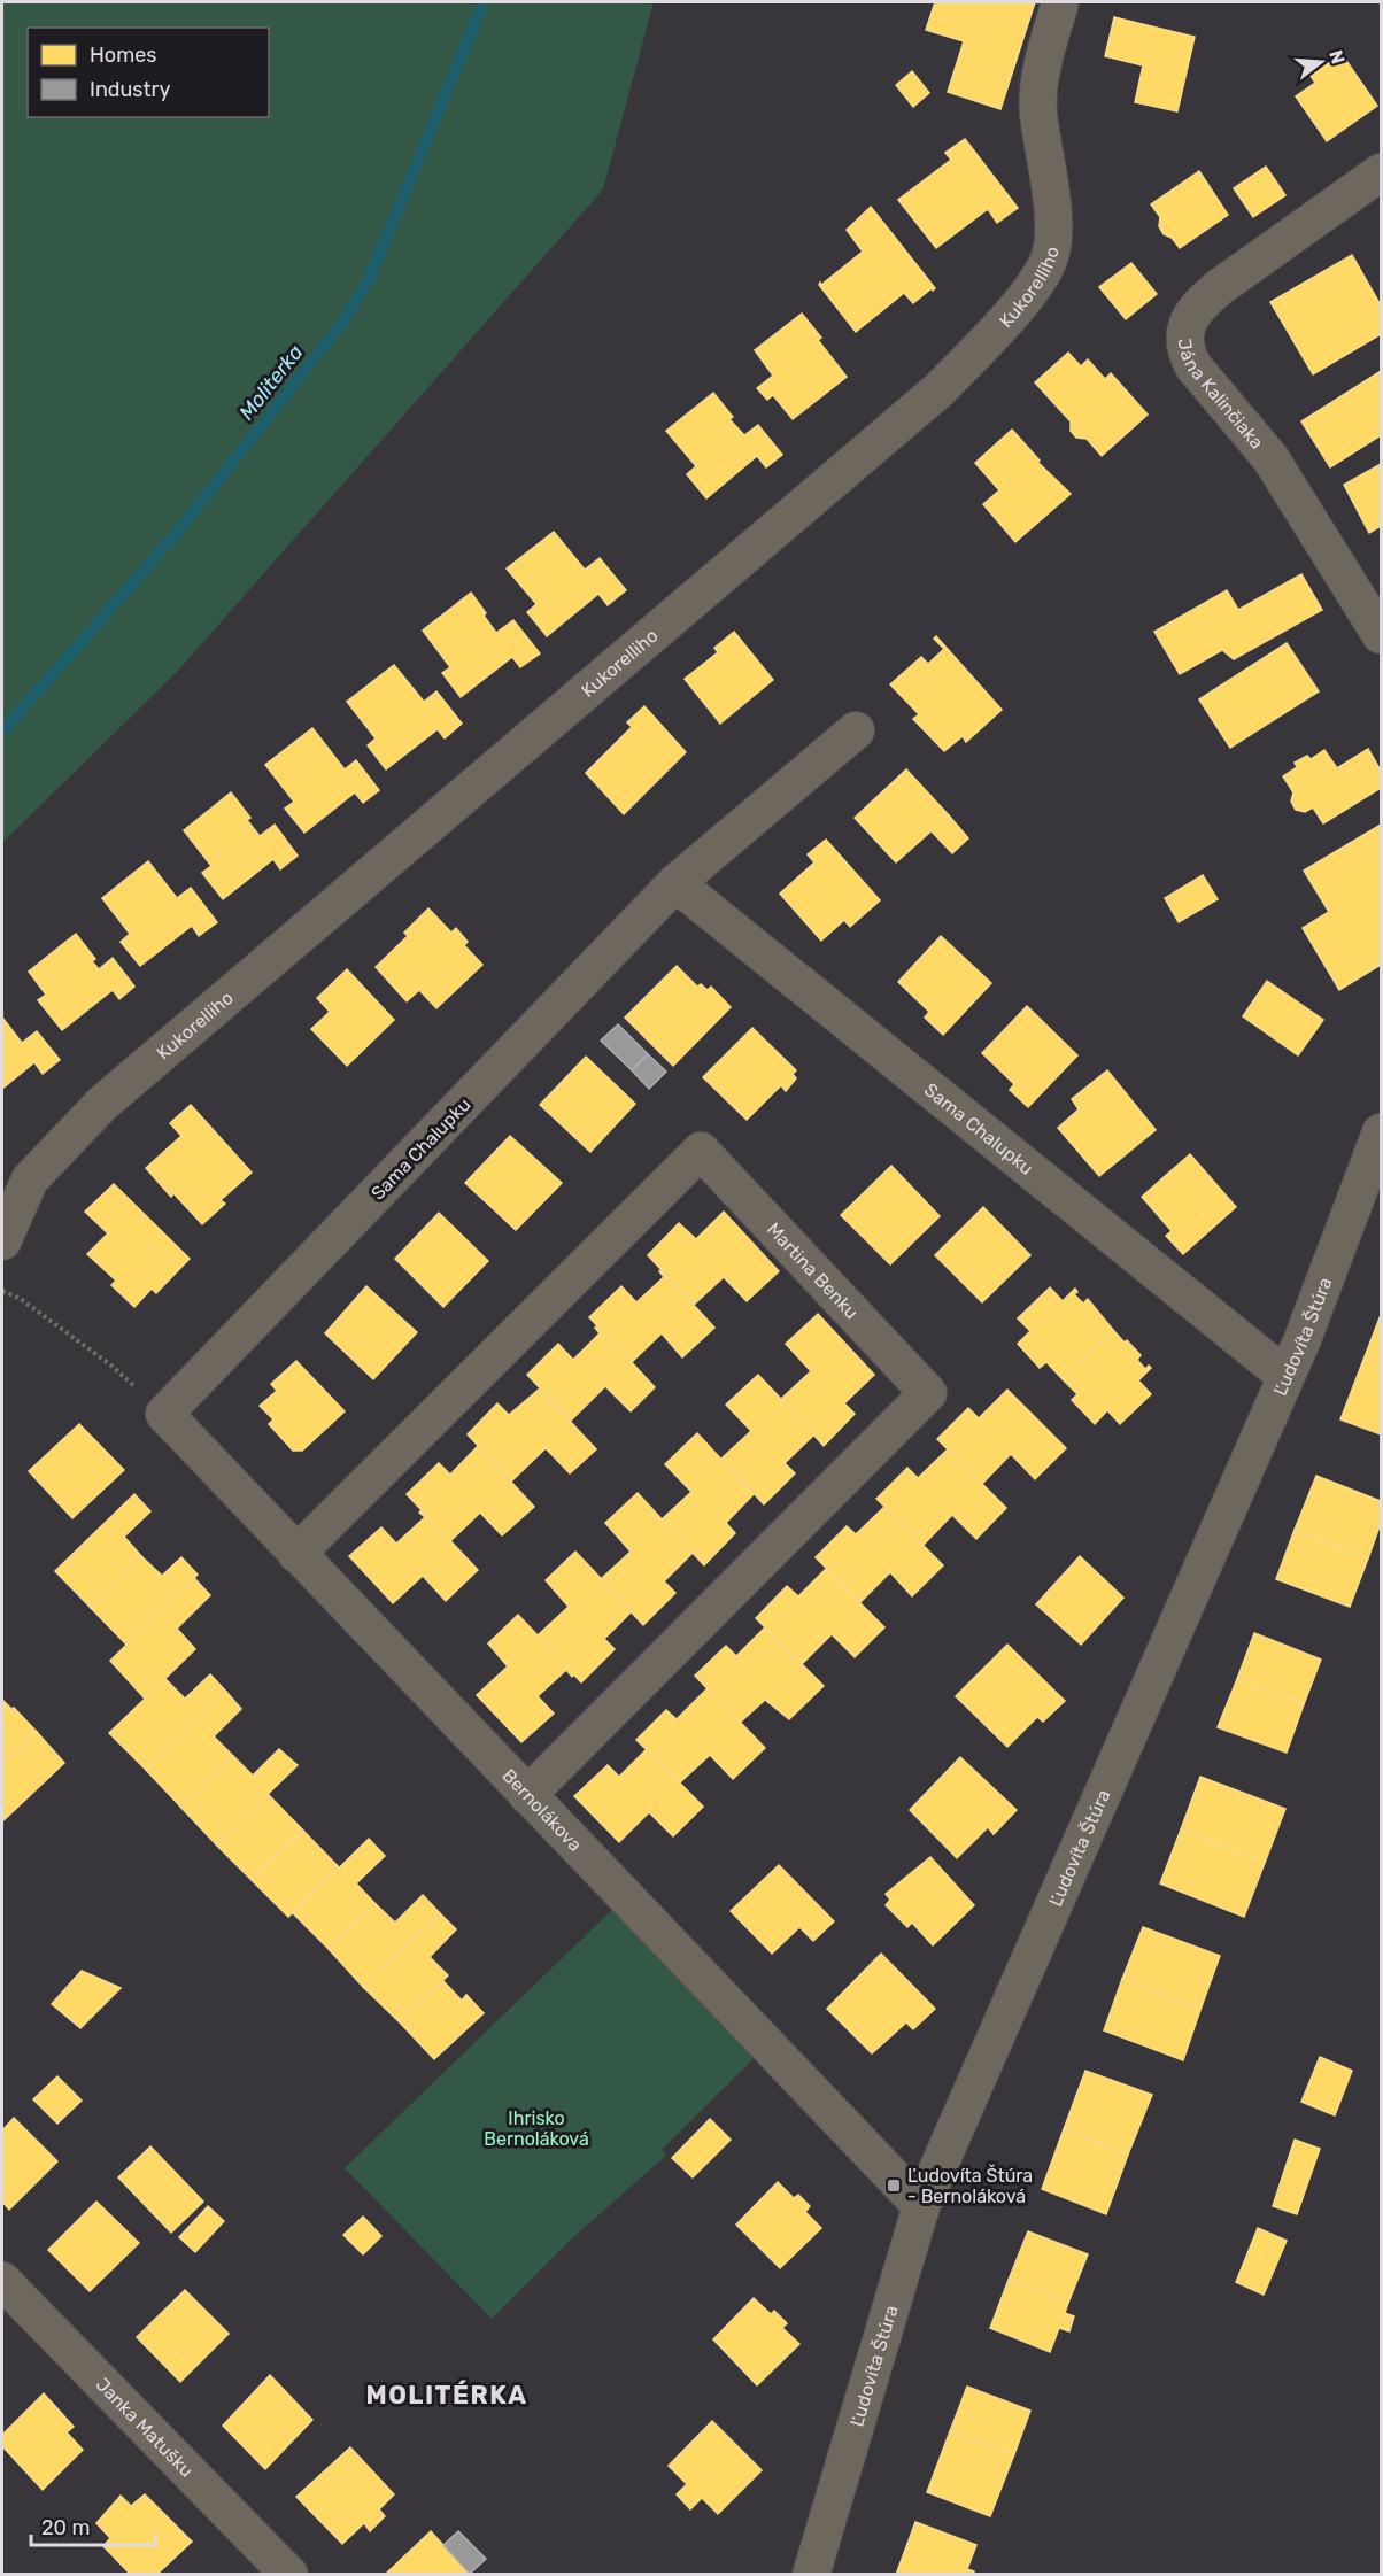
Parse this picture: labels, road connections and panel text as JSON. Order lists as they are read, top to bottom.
{
  "streets": {
    "street": [
      "Kukorelliho",
      "Jána Kalinčiaka",
      "Sama Chalupku",
      "Martina Benku",
      "Ľudovíta Štúra",
      "Bernolákova",
      "Janka Matušku"
    ]
  },
  "crossings": [
    ["Sama Chalupku", "Ľudovíta Štúra"],
    ["Sama Chalupku", "Bernolákova"],
    ["Martina Benku", "Bernolákova"],
    ["Ľudovíta Štúra", "Bernolákova"]
  ],
  "districts": ["MOLITÉRKA"],
  "water": ["Moliterka"],
  "parks": ["Ihrisko Bernoláková"],
  "places": {
    "transit": ["Ľudovíta Štúra - Bernoláková"]
  },
  "legend": ["Homes", "Industry"],
  "scale_bar": "20 m",
  "north": "right"
}
